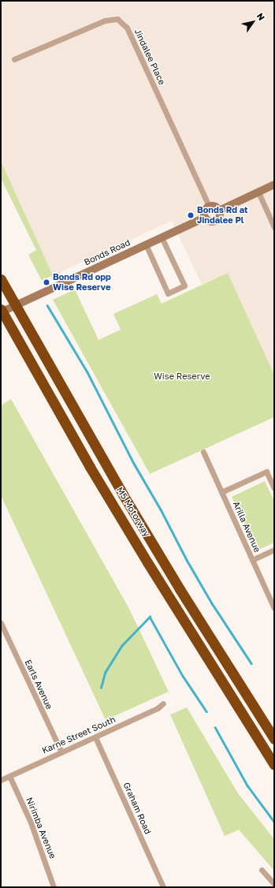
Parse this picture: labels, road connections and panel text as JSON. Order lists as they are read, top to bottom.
{
  "streets": {
    "highway": ["M5 Motorway"],
    "main road": ["Bonds Road"],
    "street": [
      "Jindalee Place",
      "Arilla Avenue",
      "Earls Avenue",
      "Karne Street South",
      "Graham Road",
      "Nirimba Avenue"
    ]
  },
  "crossings": [
    ["Jindalee Place", "Bonds Road"],
    ["Earls Avenue", "Karne Street South"],
    ["Karne Street South", "Graham Road"],
    ["Karne Street South", "Nirimba Avenue"]
  ],
  "parks": ["Wise Reserve"],
  "places": ["Bonds Rd at Jindalee Pl", "Bonds Rd opp Wise Reserve"],
  "north": "top right"
}
